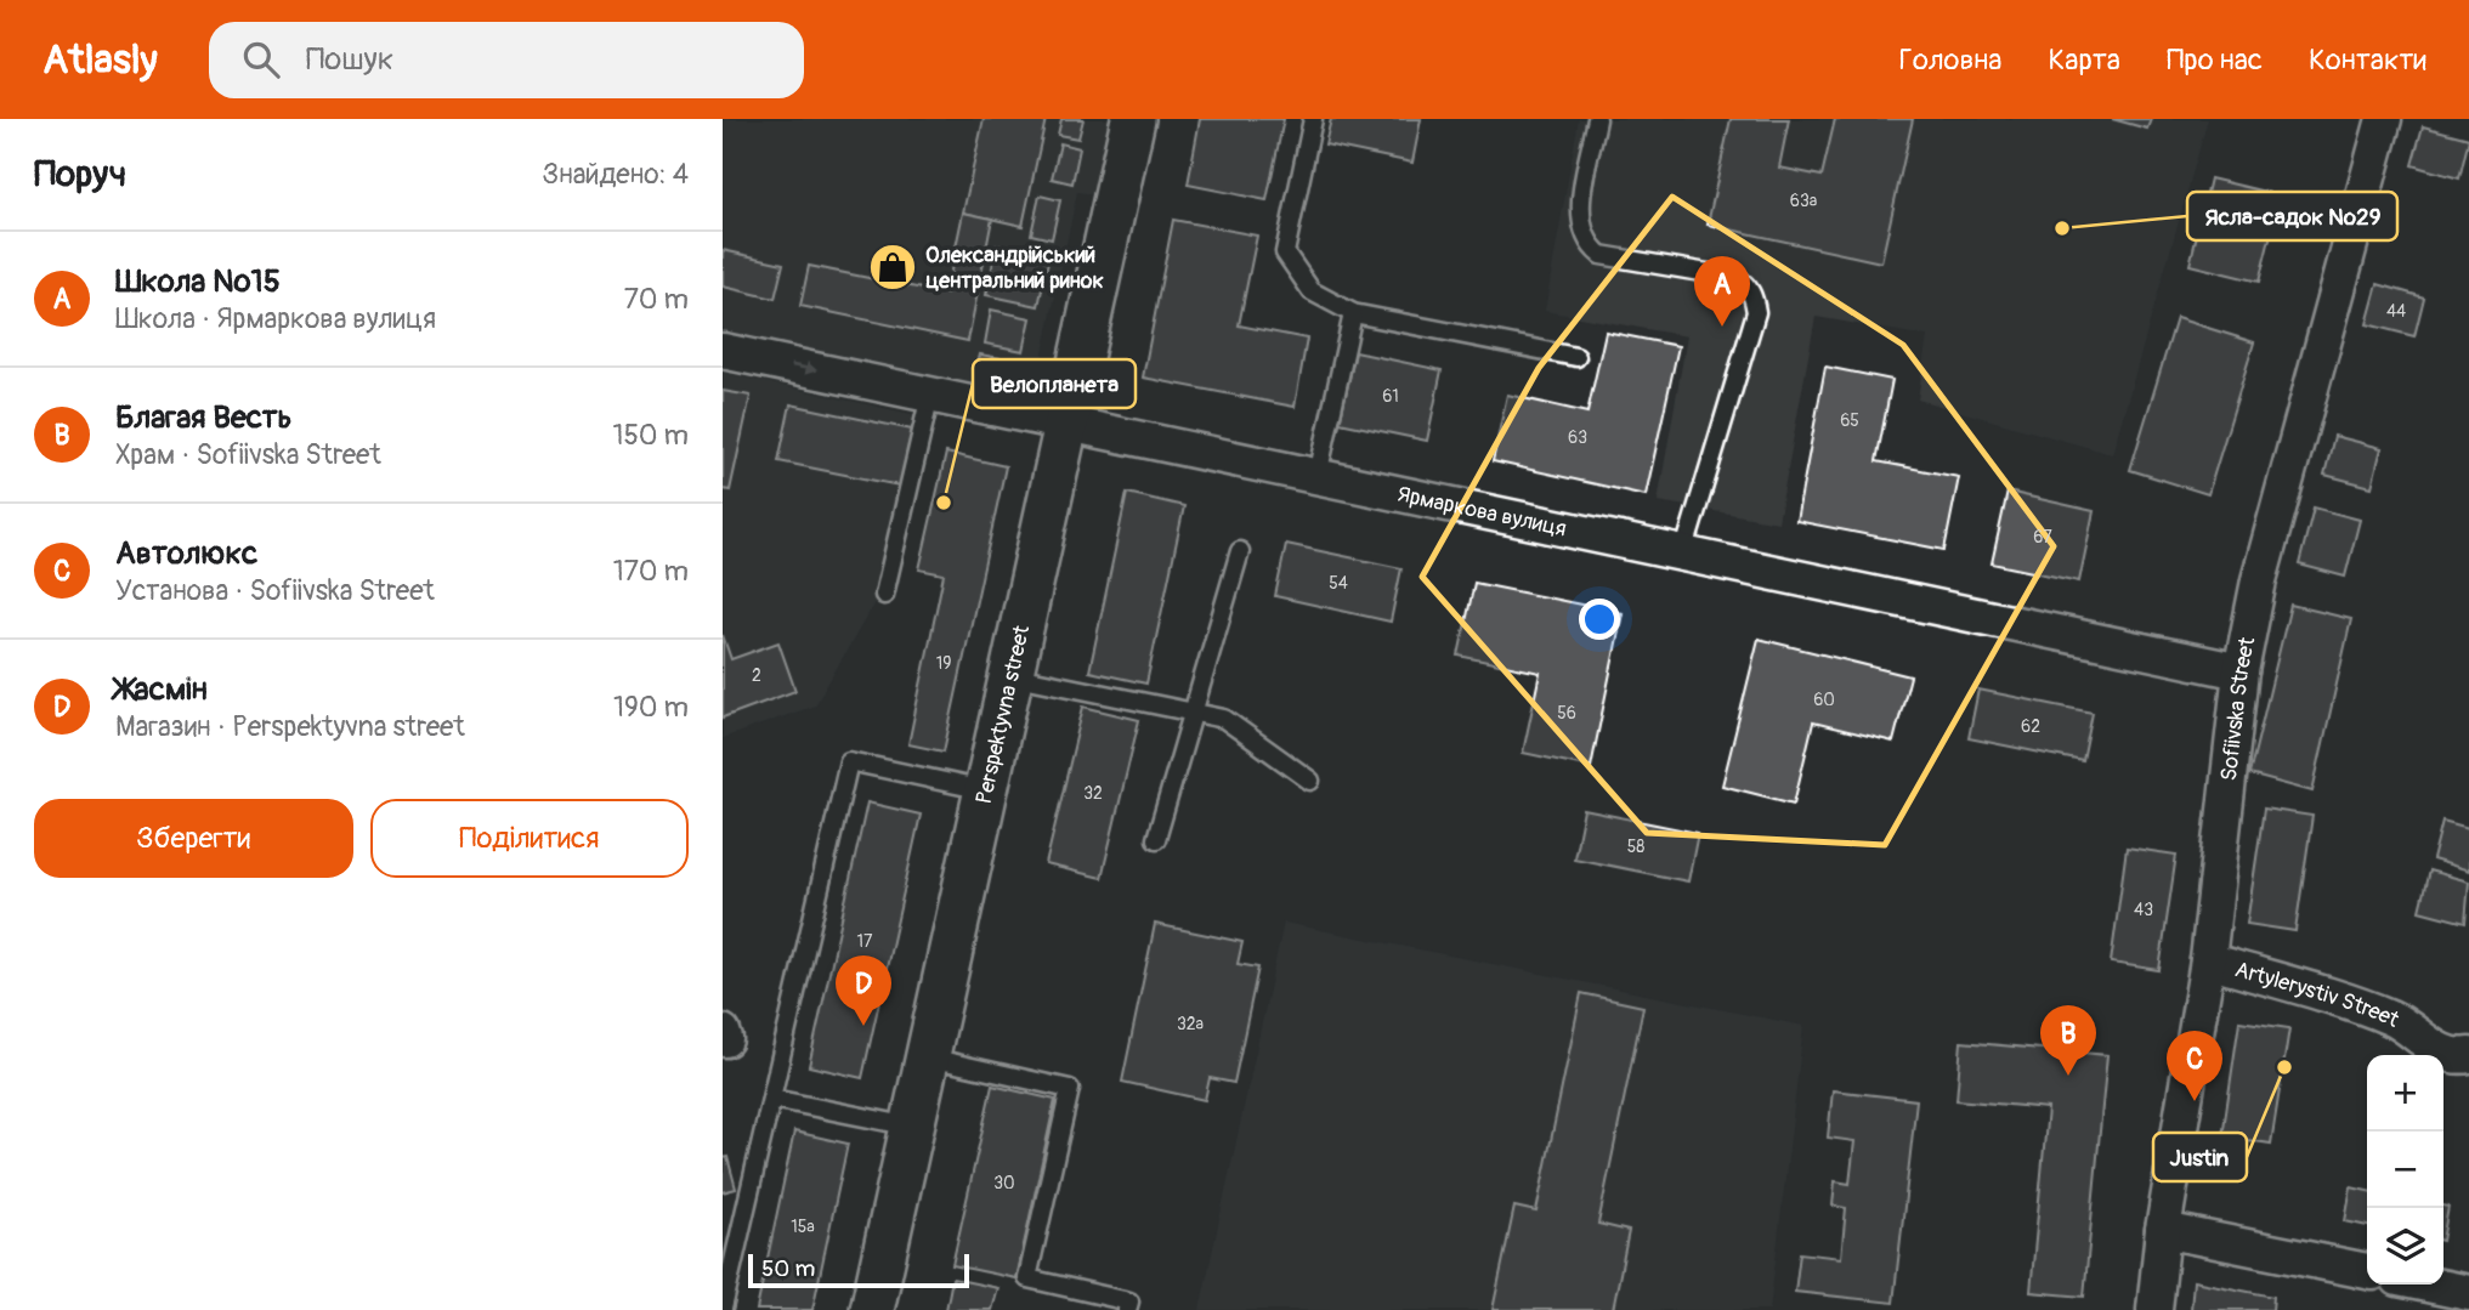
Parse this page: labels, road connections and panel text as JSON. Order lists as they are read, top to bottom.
{
  "streets": {
    "street": [
      "Ярмаркова вулиця",
      "Sofiivska Street",
      "Perspektyvna street",
      "Artylerystiv Street"
    ]
  },
  "crossings": [
    ["Ярмаркова вулиця", "Sofiivska Street"],
    ["Ярмаркова вулиця", "Perspektyvna street"],
    ["Sofiivska Street", "Artylerystiv Street"]
  ],
  "places": {
    "other": ["Ясла-садок №29", "Велопланета", "Justin"],
    "shop": ["Олександрійський центральний ринок"]
  },
  "house_numbers": [
    "63а",
    "44",
    "61",
    "65",
    "63",
    "67",
    "54",
    "19",
    "2",
    "60",
    "56",
    "62",
    "32",
    "58",
    "43",
    "17",
    "32а",
    "30",
    "15а"
  ],
  "scale_bar": "50 m",
  "page": {
    "header": "Atlasly",
    "search": "Пошук",
    "nav": [
      "Головна",
      "Карта",
      "Про нас",
      "Контакти"
    ],
    "heading": ["Поруч", "Знайдено: 4"],
    "list": [
      {
        "mark": "A",
        "name": "Школа №15",
        "note": "Школа · Ярмаркова вулиця",
        "value": "70 m"
      },
      {
        "mark": "B",
        "name": "Благая Весть",
        "note": "Храм · Sofiivska Street",
        "value": "150 m"
      },
      {
        "mark": "C",
        "name": "Автолюкс",
        "note": "Установа · Sofiivska Street",
        "value": "170 m"
      },
      {
        "mark": "D",
        "name": "Жасмін",
        "note": "Магазин · Perspektyvna street",
        "value": "190 m"
      }
    ],
    "pins": [
      "A",
      "D",
      "B",
      "C"
    ],
    "buttons": ["Зберегти", "Поділитися"],
    "map_buttons": ["+", "−"],
    "scale": "50 m"
  }
}
